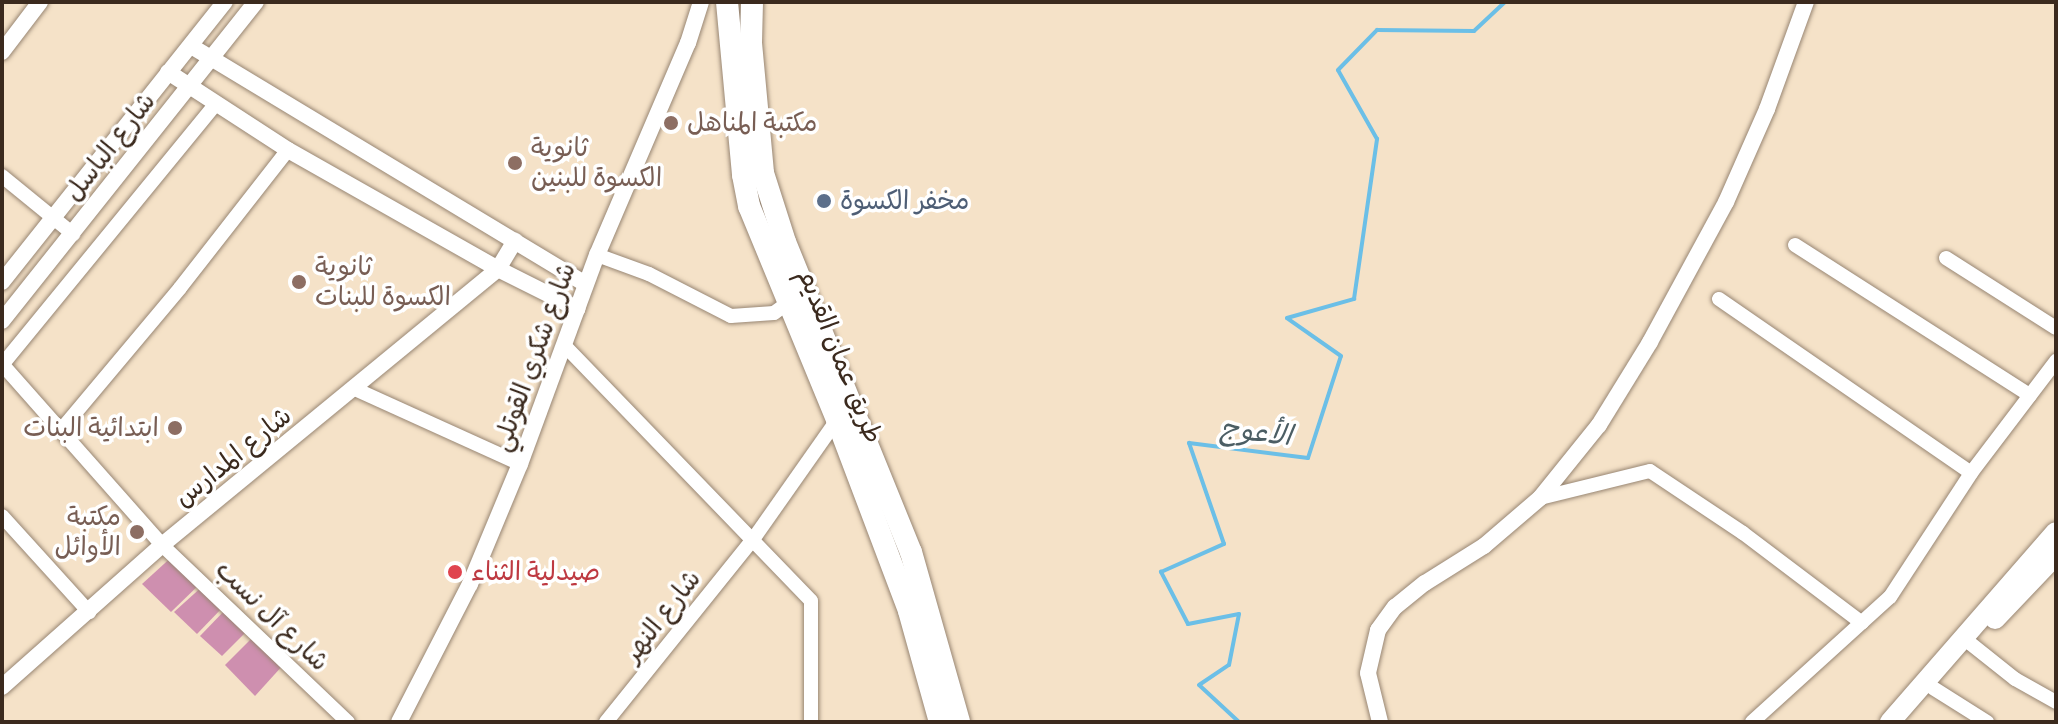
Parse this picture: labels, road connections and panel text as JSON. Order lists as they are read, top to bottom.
{
  "streets": {
    "main road": ["طريق عمان القديم"],
    "street": [
      "شارع الباسل",
      "شارع شكري القوتلي",
      "شارع المدارس",
      "شارع آل نسب",
      "شارع النهر"
    ]
  },
  "crossings": [
    ["طريق عمان القديم", "شارع النهر"],
    ["شارع المدارس", "شارع آل نسب"]
  ],
  "water": ["الأعوج"],
  "places": [
    "مكتبة المناهل",
    "ثانوية الكسوة للبنين",
    "مخفر الكسوة",
    "ثانوية الكسوة للبنات",
    "ابتدائية البنات",
    "مكتبة الأوائل",
    "صيدلية الثناء"
  ]
}
